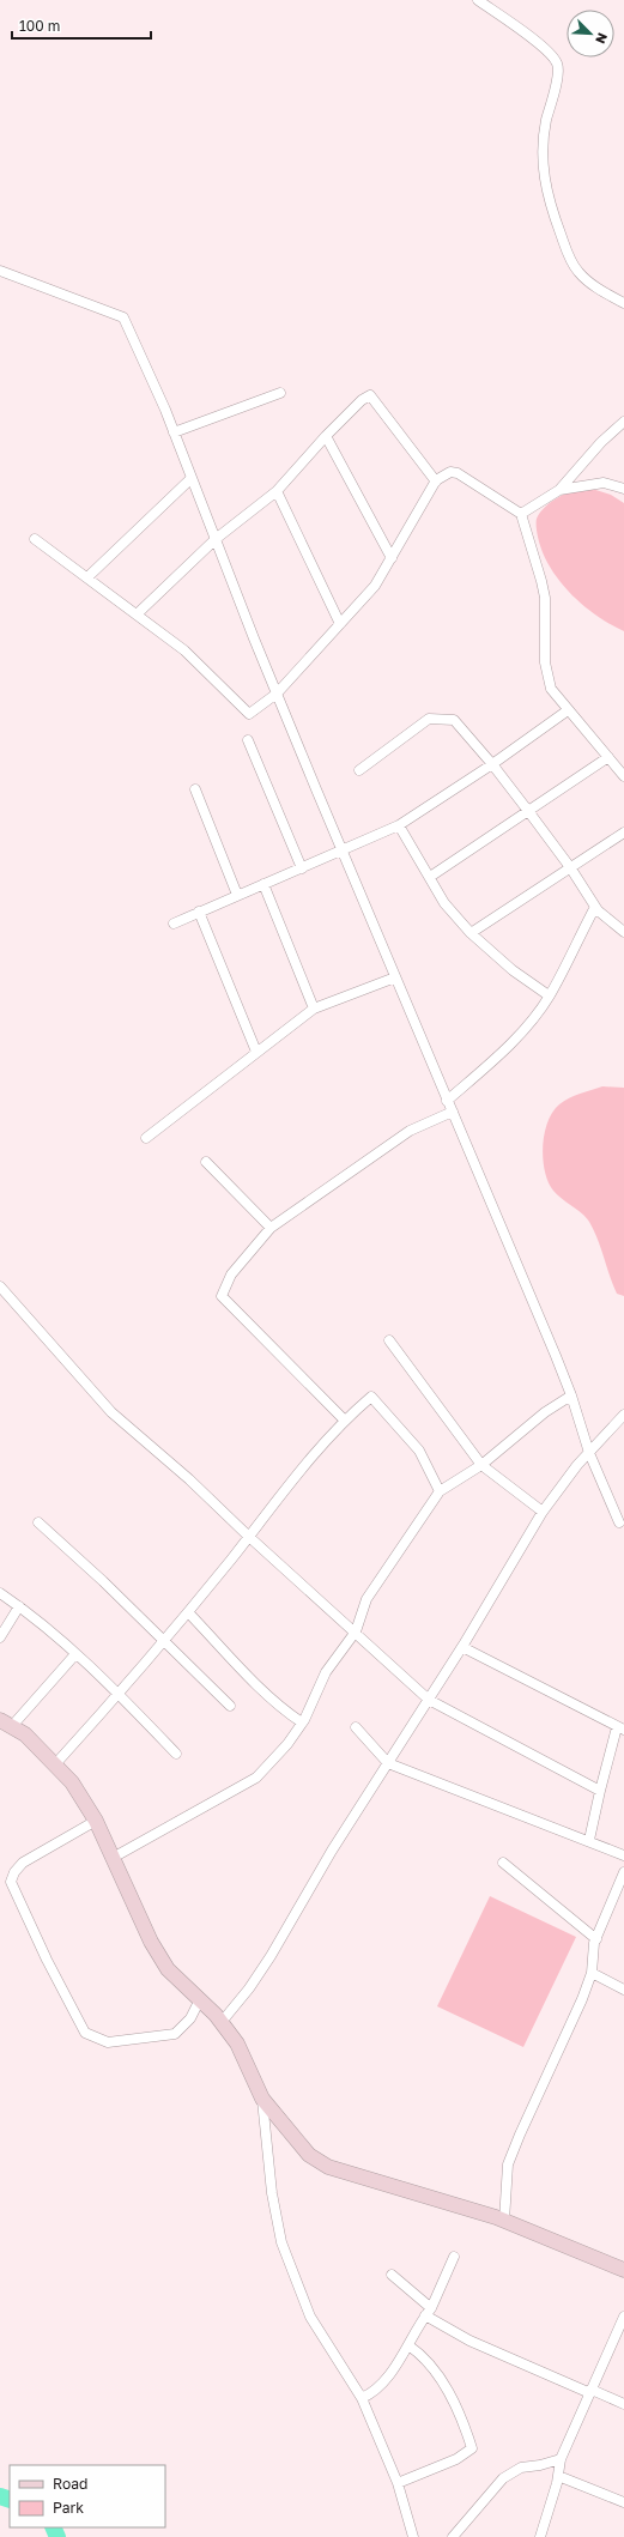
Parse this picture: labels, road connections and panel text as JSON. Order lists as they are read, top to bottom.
{
  "legend": ["Road", "Park"],
  "scale_bar": "100 m",
  "north": "bottom right"
}
